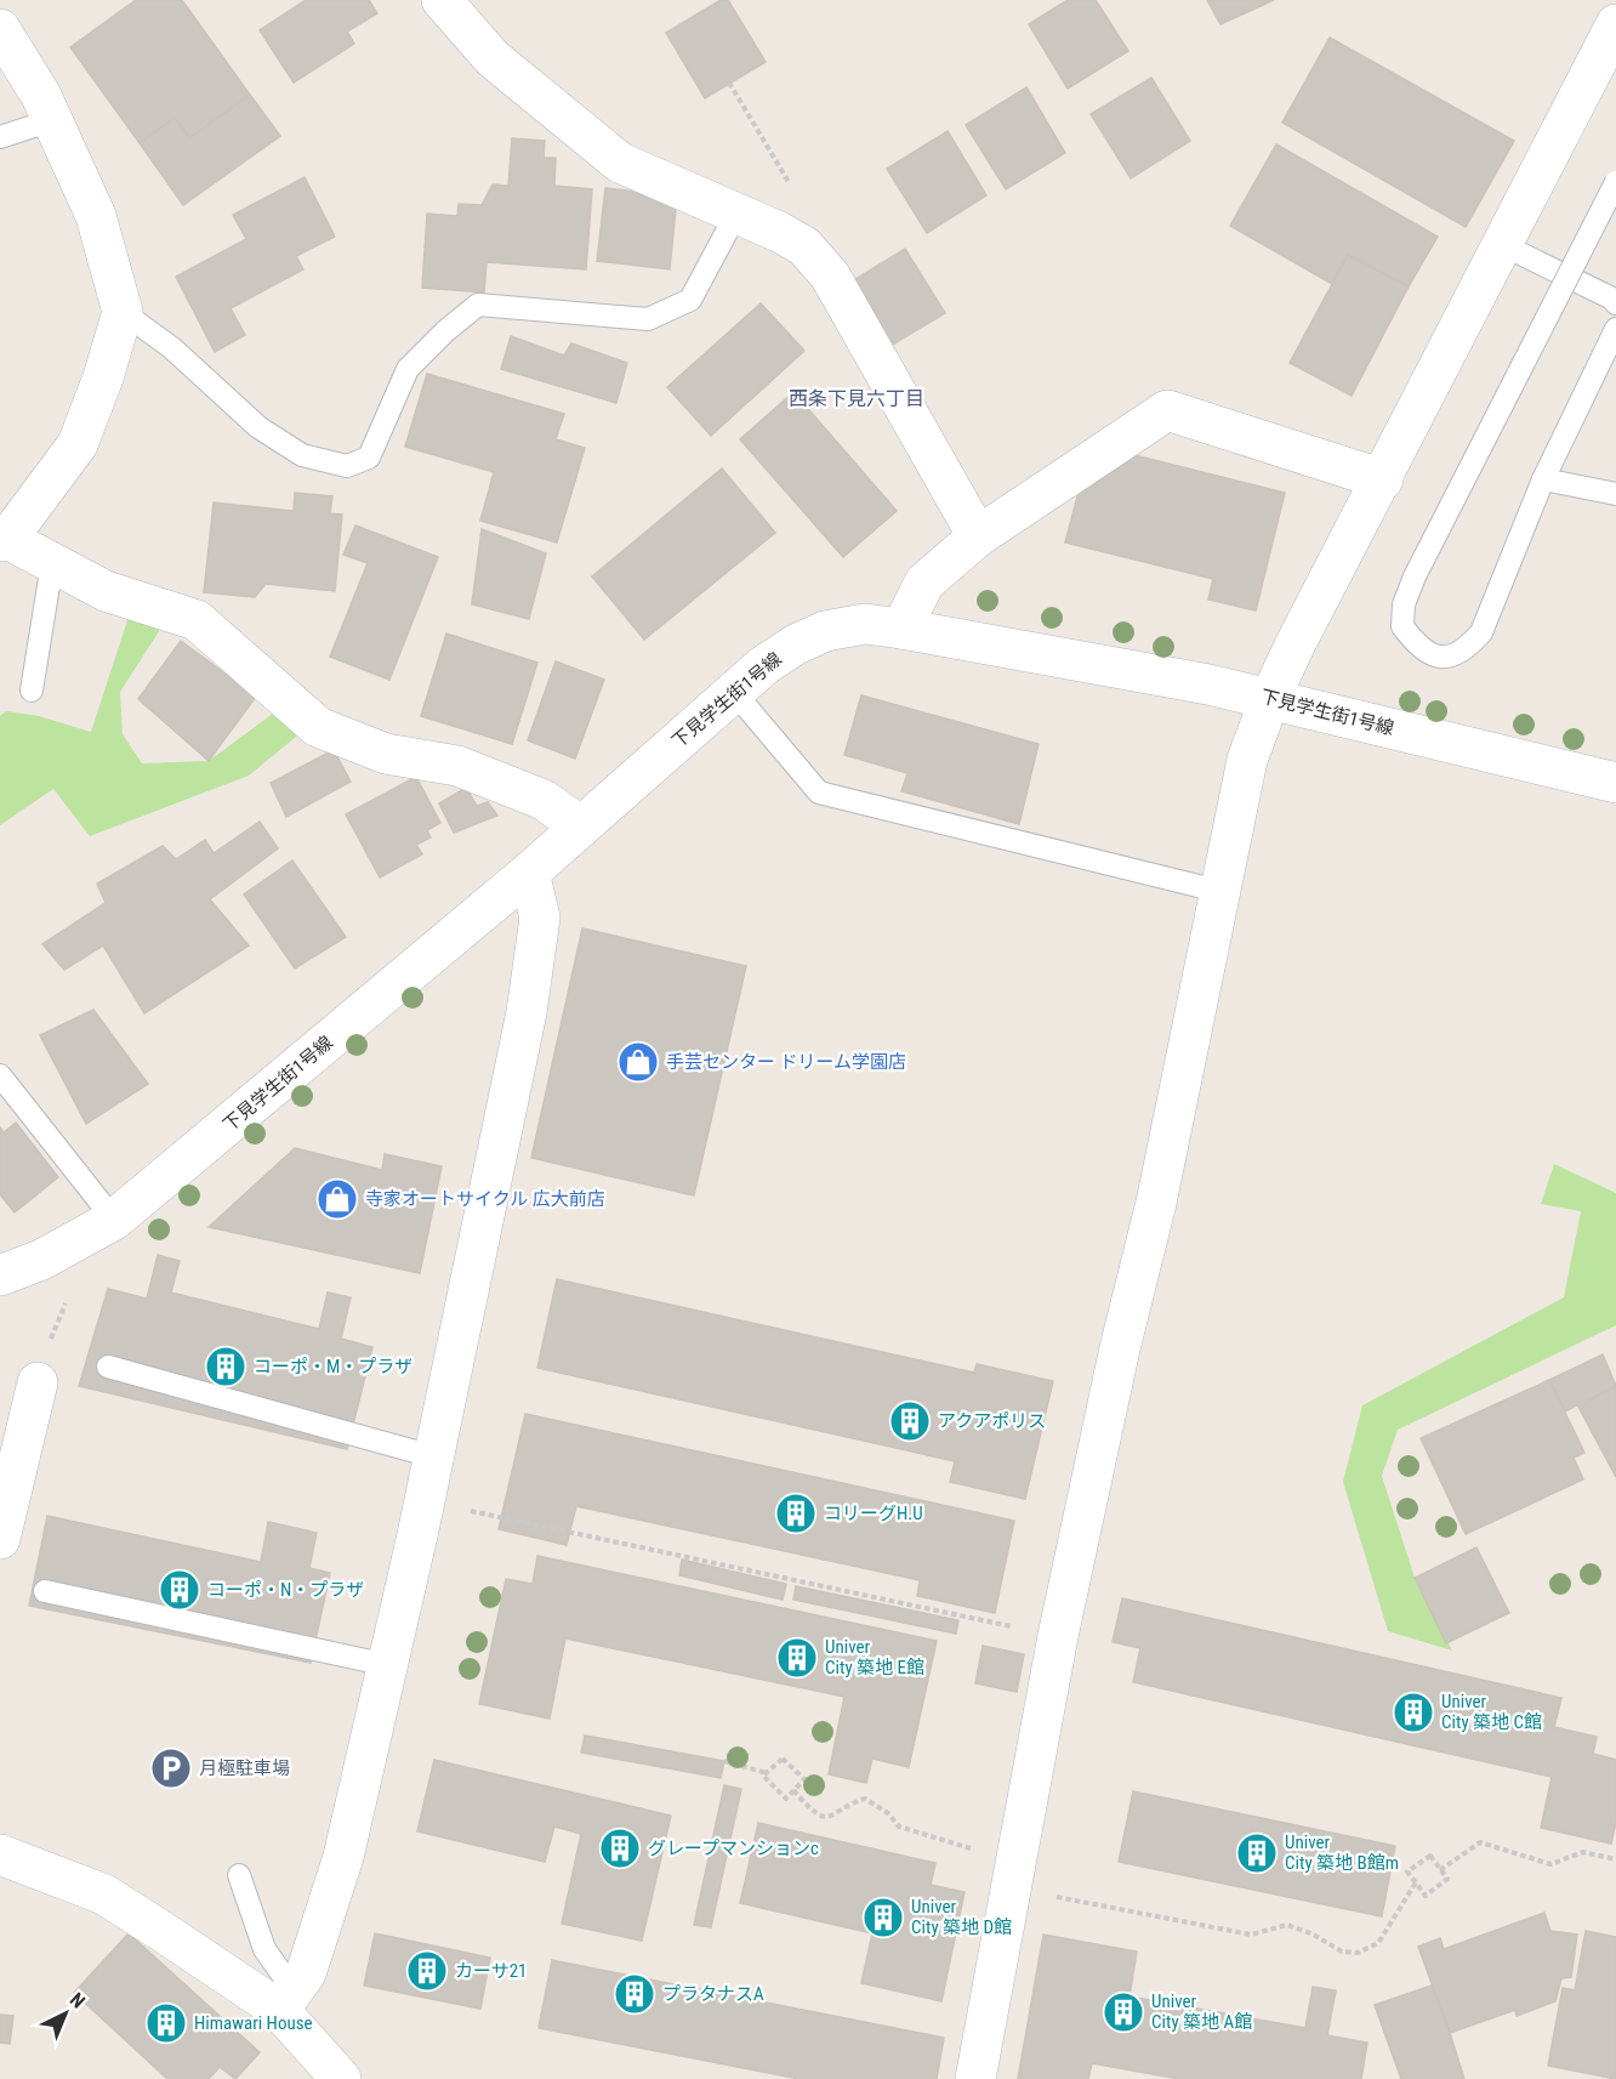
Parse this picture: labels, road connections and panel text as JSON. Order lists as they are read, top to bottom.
{
  "streets": {
    "street": ["下見学生街1号線"]
  },
  "districts": ["西条下見六丁目"],
  "places": {
    "shop": ["手芸センター ドリーム学園店", "寺家オートサイクル 広大前店"],
    "building": [
      "コーポ・M・プラザ",
      "アクアポリス",
      "コリーグH.U",
      "コーポ・N・プラザ",
      "Univer City 築地 E館",
      "Univer City 築地 C館",
      "グレープマンションc",
      "Univer City 築地 B館m",
      "Univer City 築地 D館",
      "カーサ21",
      "プラタナスA",
      "Univer City 築地 A館",
      "Himawari House"
    ],
    "parking": ["月極駐車場"]
  },
  "north": "top right"
}
